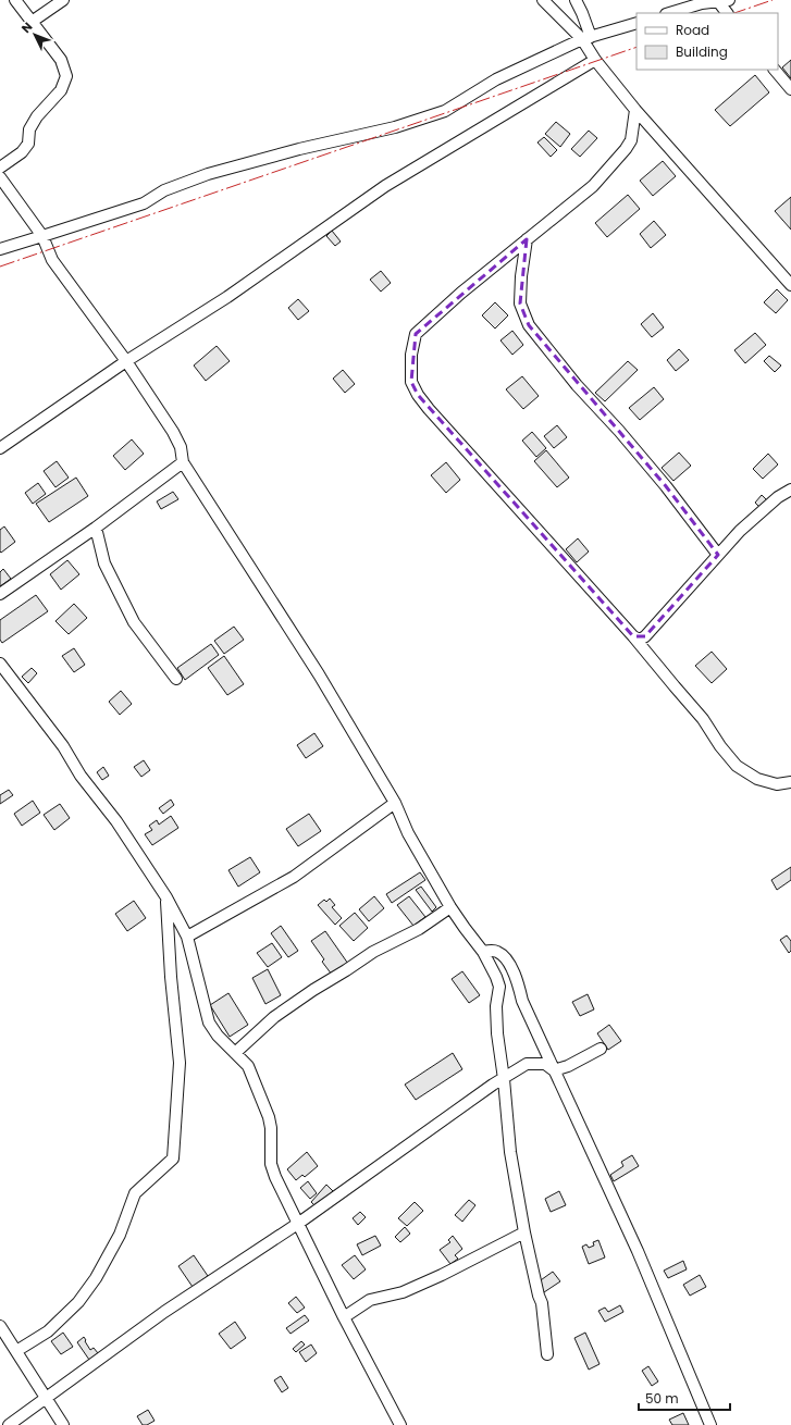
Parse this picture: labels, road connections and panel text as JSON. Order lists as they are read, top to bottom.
{
  "legend": ["Road", "Building"],
  "scale_bar": "50 m",
  "north": "top left"
}
